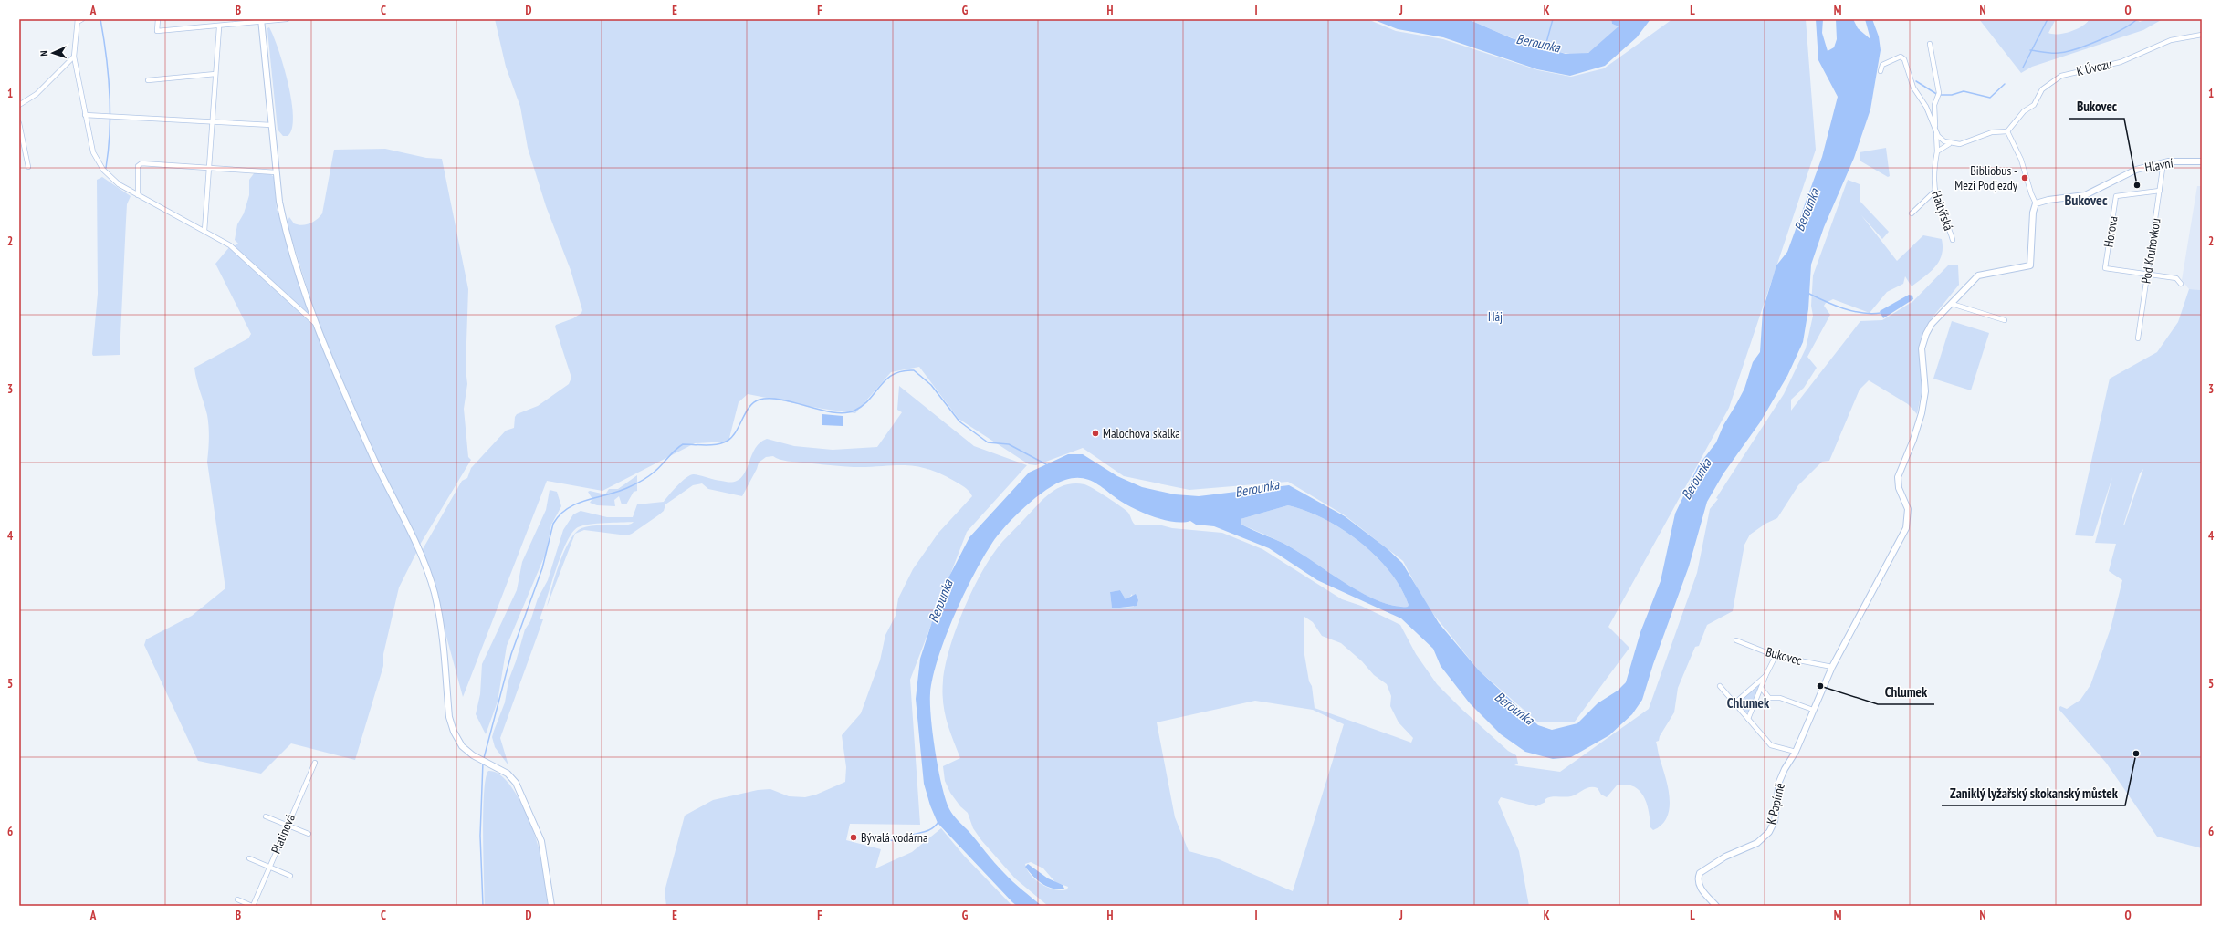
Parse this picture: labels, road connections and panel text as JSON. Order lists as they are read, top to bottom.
{
  "streets": {
    "street": [
      "K Úvozu",
      "Hlavní",
      "Haltýřská",
      "Horova",
      "Pod Kruhovkou",
      "Bukovec",
      "K Papírně",
      "Platinová"
    ]
  },
  "crossings": [
    ["Hlavní", "Horova"],
    ["Hlavní", "Pod Kruhovkou"],
    ["Hlavní", "K Papírně"],
    ["Horova", "Pod Kruhovkou"],
    ["Bukovec", "K Papírně"]
  ],
  "districts": ["Bukovec", "Chlumek"],
  "water": ["Berounka"],
  "parks": ["Háj"],
  "places": [
    "Bibliobus - Mezi Podjezdy",
    "Bukovec",
    "Malochova skalka",
    "Chlumek",
    "Zaniklý lyžařský skokanský můstek",
    "Bývalá vodárna"
  ],
  "north": "left",
  "grid": {
    "columns": [
      "A",
      "B",
      "C",
      "D",
      "E",
      "F",
      "G",
      "H",
      "I",
      "J",
      "K",
      "L",
      "M",
      "N",
      "O"
    ],
    "rows": [
      "1",
      "2",
      "3",
      "4",
      "5",
      "6"
    ]
  }
}
